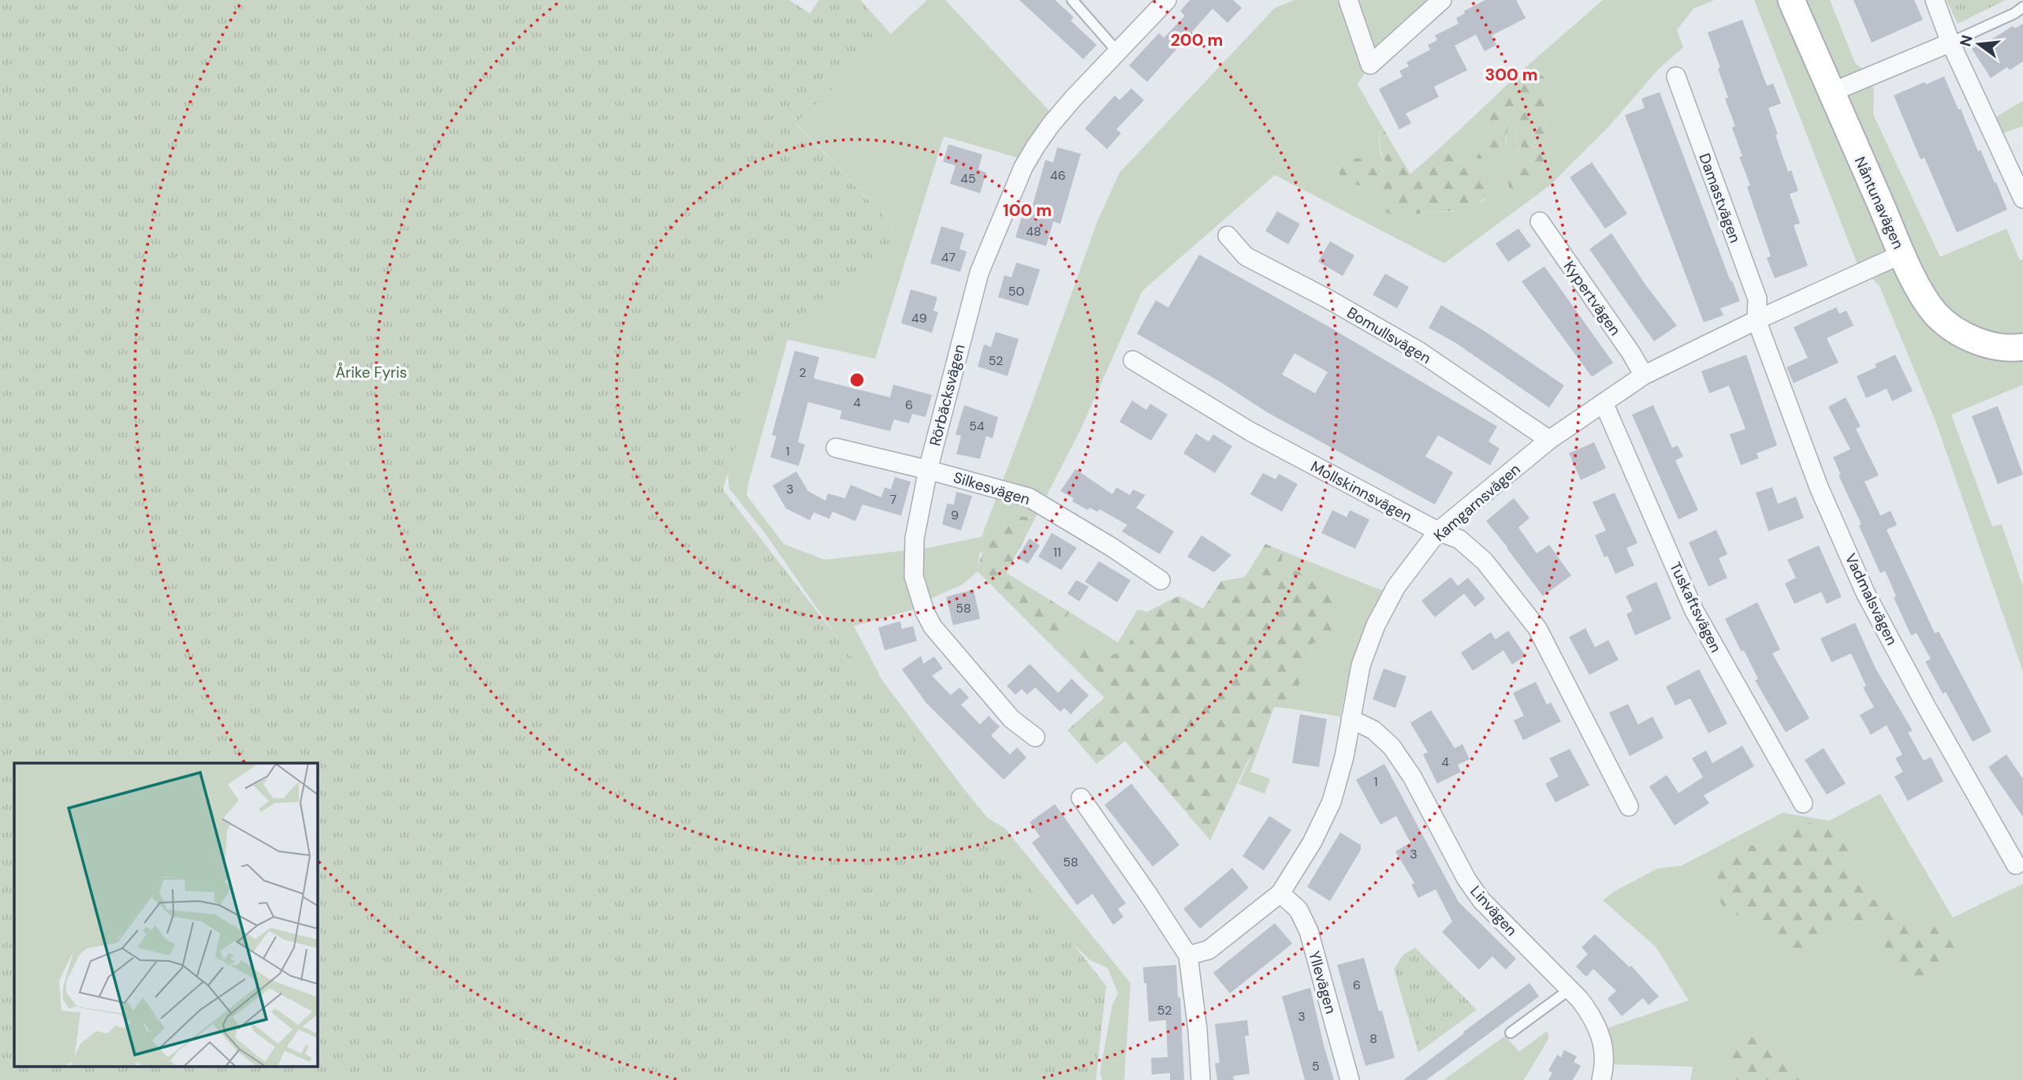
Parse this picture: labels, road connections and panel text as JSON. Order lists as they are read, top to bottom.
{
  "streets": {
    "street": [
      "Damastvägen",
      "Nåntunavägen",
      "Kypertvägen",
      "Bomullsvägen",
      "Rörbäcksvägen",
      "Silkesvägen",
      "Mollskinnsvägen",
      "Kamgarnsvägen",
      "Vadmalsvägen",
      "Tuskaftsvägen",
      "Linvägen",
      "Yllevägen"
    ]
  },
  "crossings": [
    ["Damastvägen", "Kamgarnsvägen"],
    ["Damastvägen", "Vadmalsvägen"],
    ["Nåntunavägen", "Kamgarnsvägen"],
    ["Kypertvägen", "Kamgarnsvägen"],
    ["Bomullsvägen", "Kamgarnsvägen"],
    ["Rörbäcksvägen", "Silkesvägen"],
    ["Mollskinnsvägen", "Kamgarnsvägen"],
    ["Kamgarnsvägen", "Vadmalsvägen"],
    ["Kamgarnsvägen", "Tuskaftsvägen"],
    ["Kamgarnsvägen", "Linvägen"],
    ["Kamgarnsvägen", "Yllevägen"]
  ],
  "parks": ["Årike Fyris"],
  "house_numbers": [
    "46",
    "45",
    "48",
    "47",
    "50",
    "49",
    "52",
    "2",
    "4",
    "6",
    "54",
    "1",
    "3",
    "7",
    "9",
    "11",
    "58",
    "4",
    "1",
    "3",
    "58",
    "6",
    "52",
    "3",
    "8",
    "5"
  ],
  "north": "left",
  "rings": ["200 m", "300 m", "100 m"]
}
